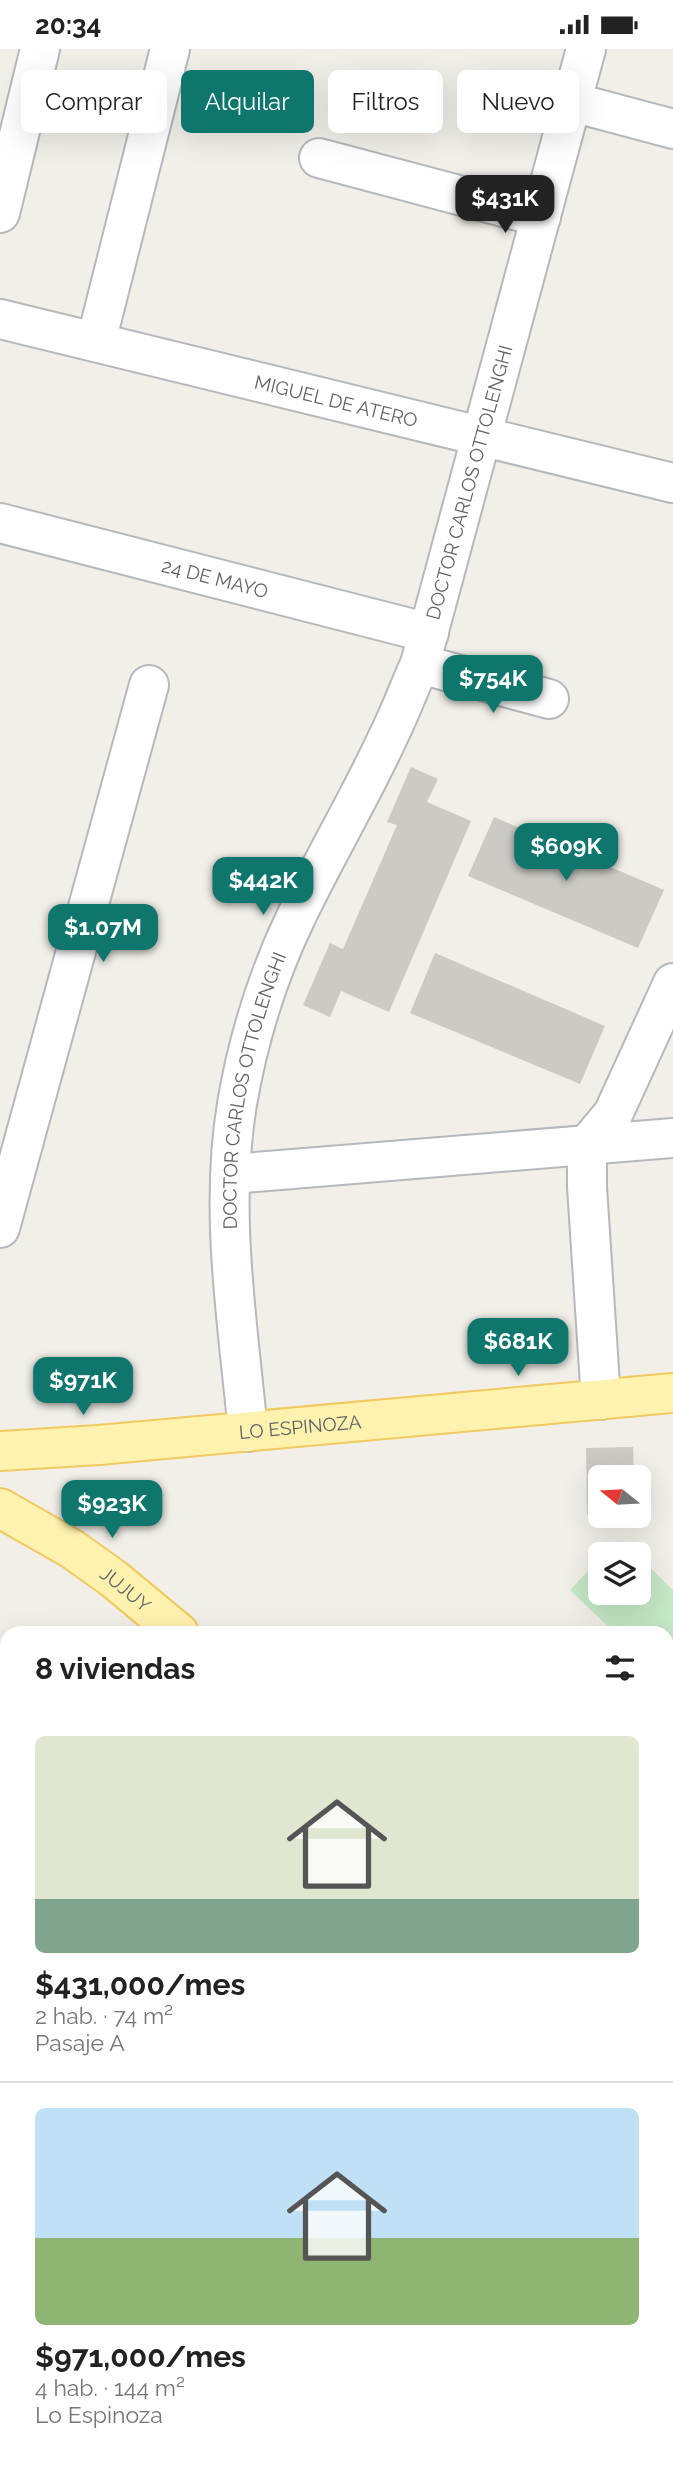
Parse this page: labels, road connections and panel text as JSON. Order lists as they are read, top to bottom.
{
  "streets": {
    "main road": ["LO ESPINOZA", "JUJUY"],
    "street": ["MIGUEL DE ATERO", "DOCTOR CARLOS OTTOLENGHI", "24 DE MAYO"]
  },
  "crossings": [
    ["MIGUEL DE ATERO", "DOCTOR CARLOS OTTOLENGHI"],
    ["DOCTOR CARLOS OTTOLENGHI", "24 DE MAYO"],
    ["DOCTOR CARLOS OTTOLENGHI", "LO ESPINOZA"]
  ],
  "north": "left",
  "page": {
    "status": "20:34",
    "chip": [
      "Comprar",
      "Alquilar",
      "Filtros",
      "Nuevo"
    ],
    "price": [
      "$431K",
      "$754K",
      "$609K",
      "$442K",
      "$1.07M",
      "$681K",
      "$971K",
      "$923K"
    ],
    "heading": "8 viviendas",
    "list": [
      {
        "name": "$431,000/mes",
        "note": "2 hab. · 74 m² · Pasaje A"
      },
      {
        "name": "$971,000/mes",
        "note": "4 hab. · 144 m² · Lo Espinoza"
      }
    ]
  }
}
